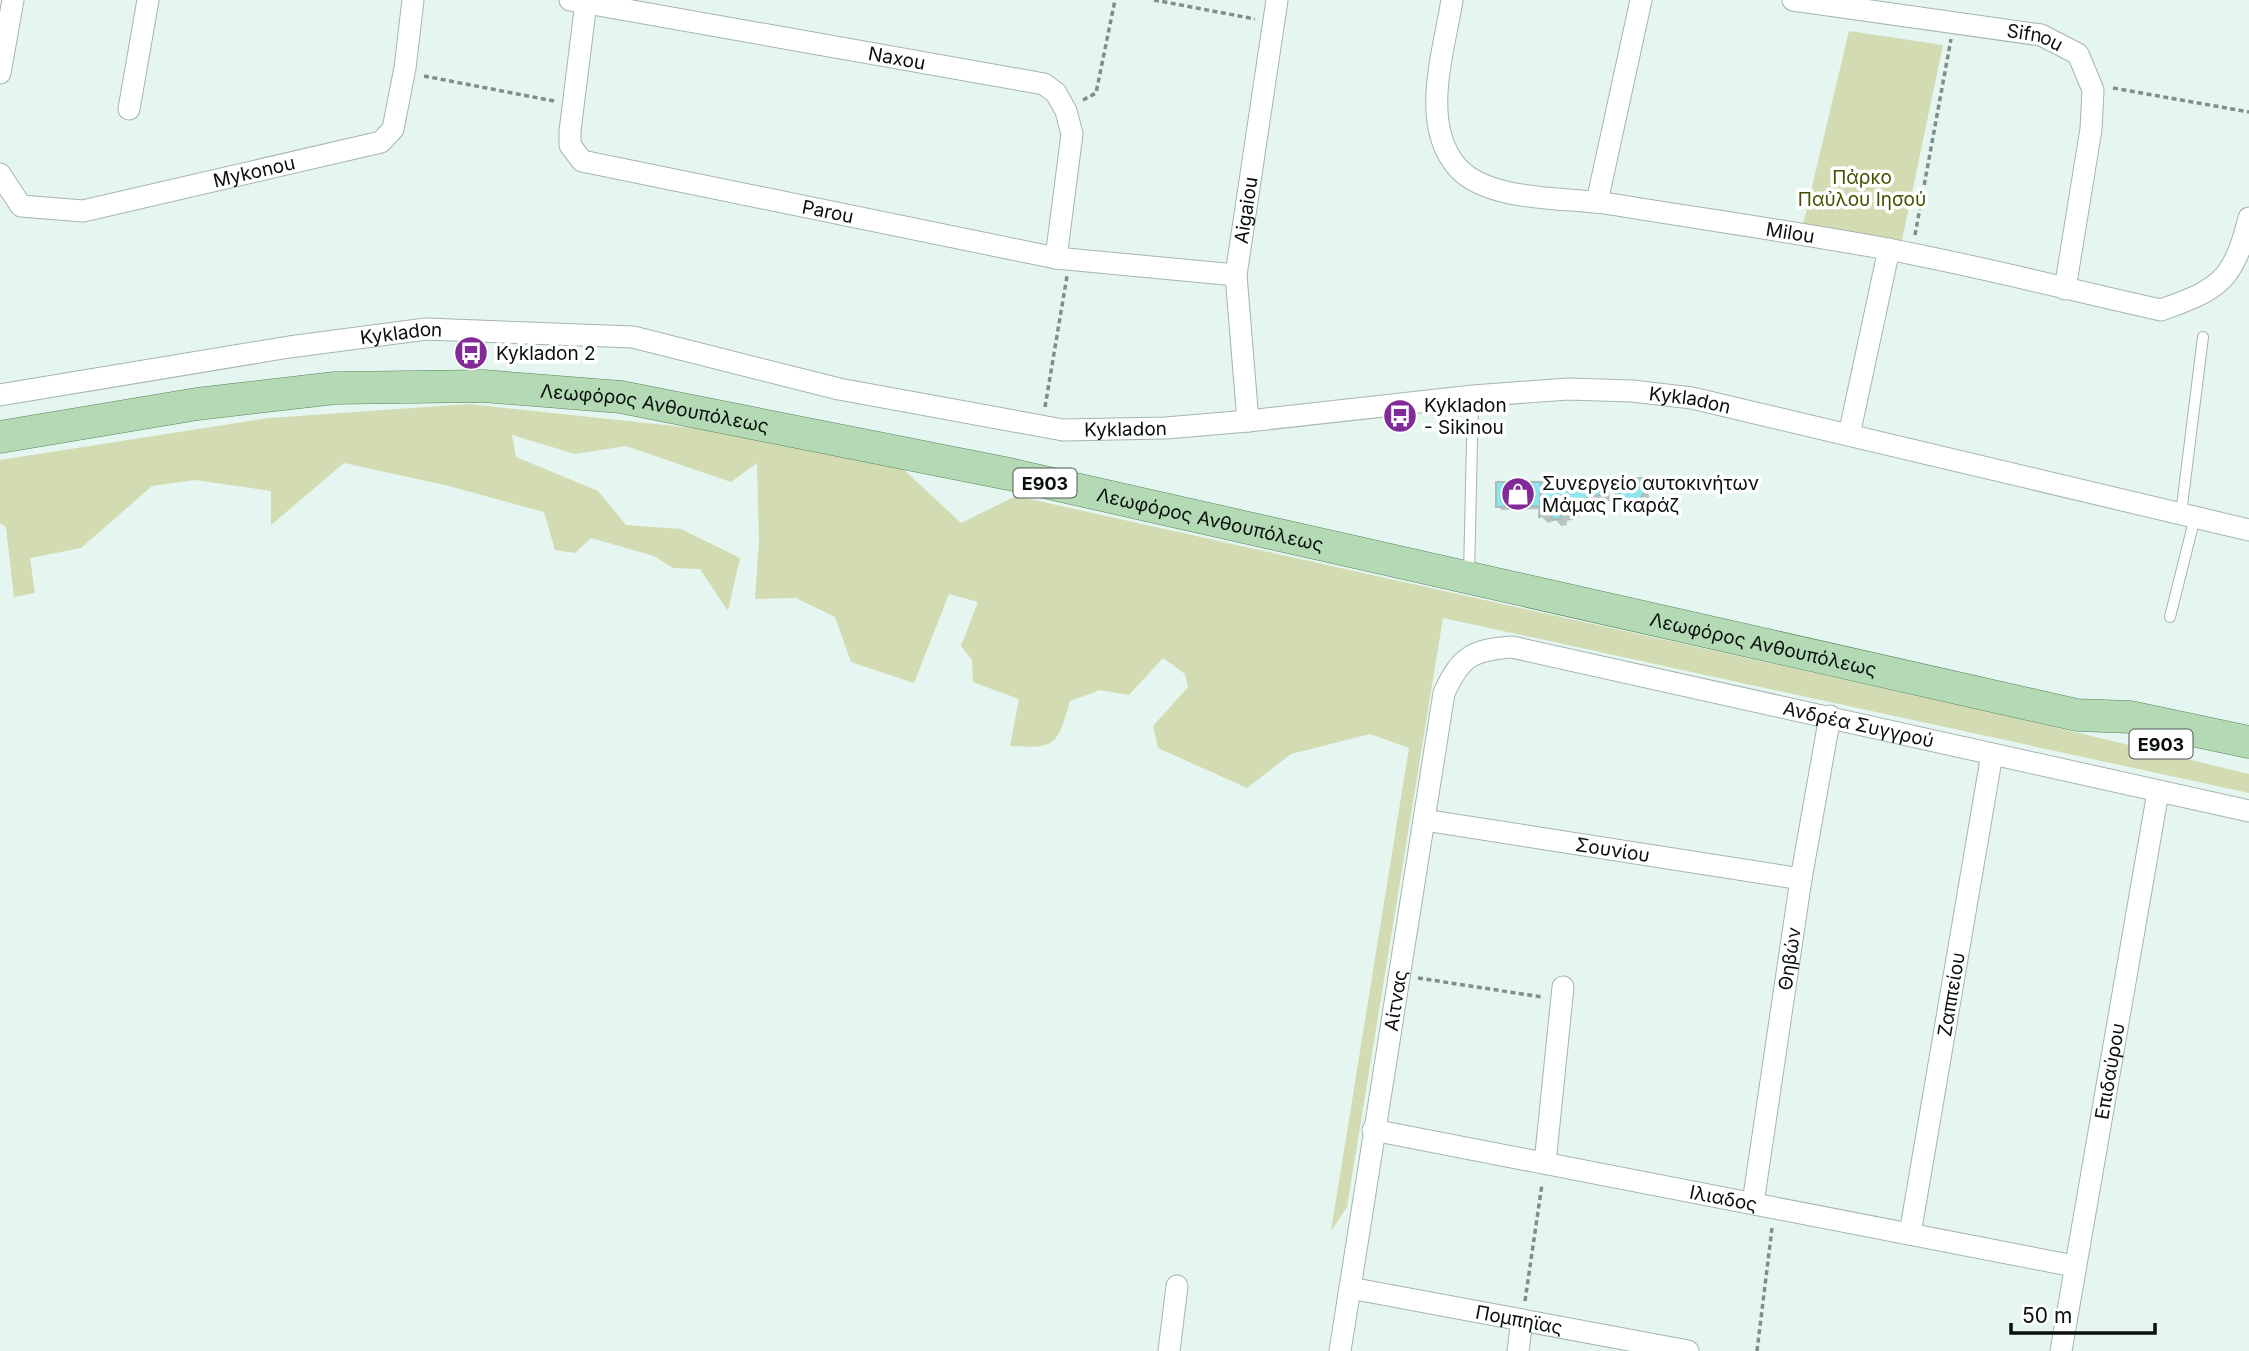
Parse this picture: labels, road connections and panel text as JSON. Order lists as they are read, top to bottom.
{
  "streets": {
    "main road": ["Λεωφόρος Ανθουπόλεως", "E903"],
    "street": [
      "Sifnou",
      "Naxou",
      "Mykonou",
      "Aigaiou",
      "Parou",
      "Milou",
      "Kykladon",
      "Ανδρέα Συγγρού",
      "Σουνίου",
      "Θηβών",
      "Ζαππείου",
      "Αίτνας",
      "Επιδαύρου",
      "Ιλιαδος",
      "Πομπηϊας"
    ]
  },
  "crossings": [
    ["Sifnou", "Milou"],
    ["Naxou", "Parou"],
    ["Aigaiou", "Parou"],
    ["Aigaiou", "Kykladon"],
    ["Ανδρέα Συγγρού", "Θηβών"],
    ["Ανδρέα Συγγρού", "Ζαππείου"],
    ["Ανδρέα Συγγρού", "Αίτνας"],
    ["Ανδρέα Συγγρού", "Επιδαύρου"],
    ["Σουνίου", "Θηβών"],
    ["Σουνίου", "Αίτνας"],
    ["Θηβών", "Ιλιαδος"],
    ["Ζαππείου", "Ιλιαδος"],
    ["Αίτνας", "Ιλιαδος"],
    ["Αίτνας", "Πομπηϊας"],
    ["Επιδαύρου", "Ιλιαδος"]
  ],
  "parks": ["Πἀρκο Παὐλου Ιησού"],
  "places": {
    "bus stop": ["Kykladon 2", "Kykladon - Sikinou"],
    "shop": ["Συνεργείο αυτοκινήτων Μάμας Γκαράζ"]
  },
  "scale_bar": "50 m"
}
